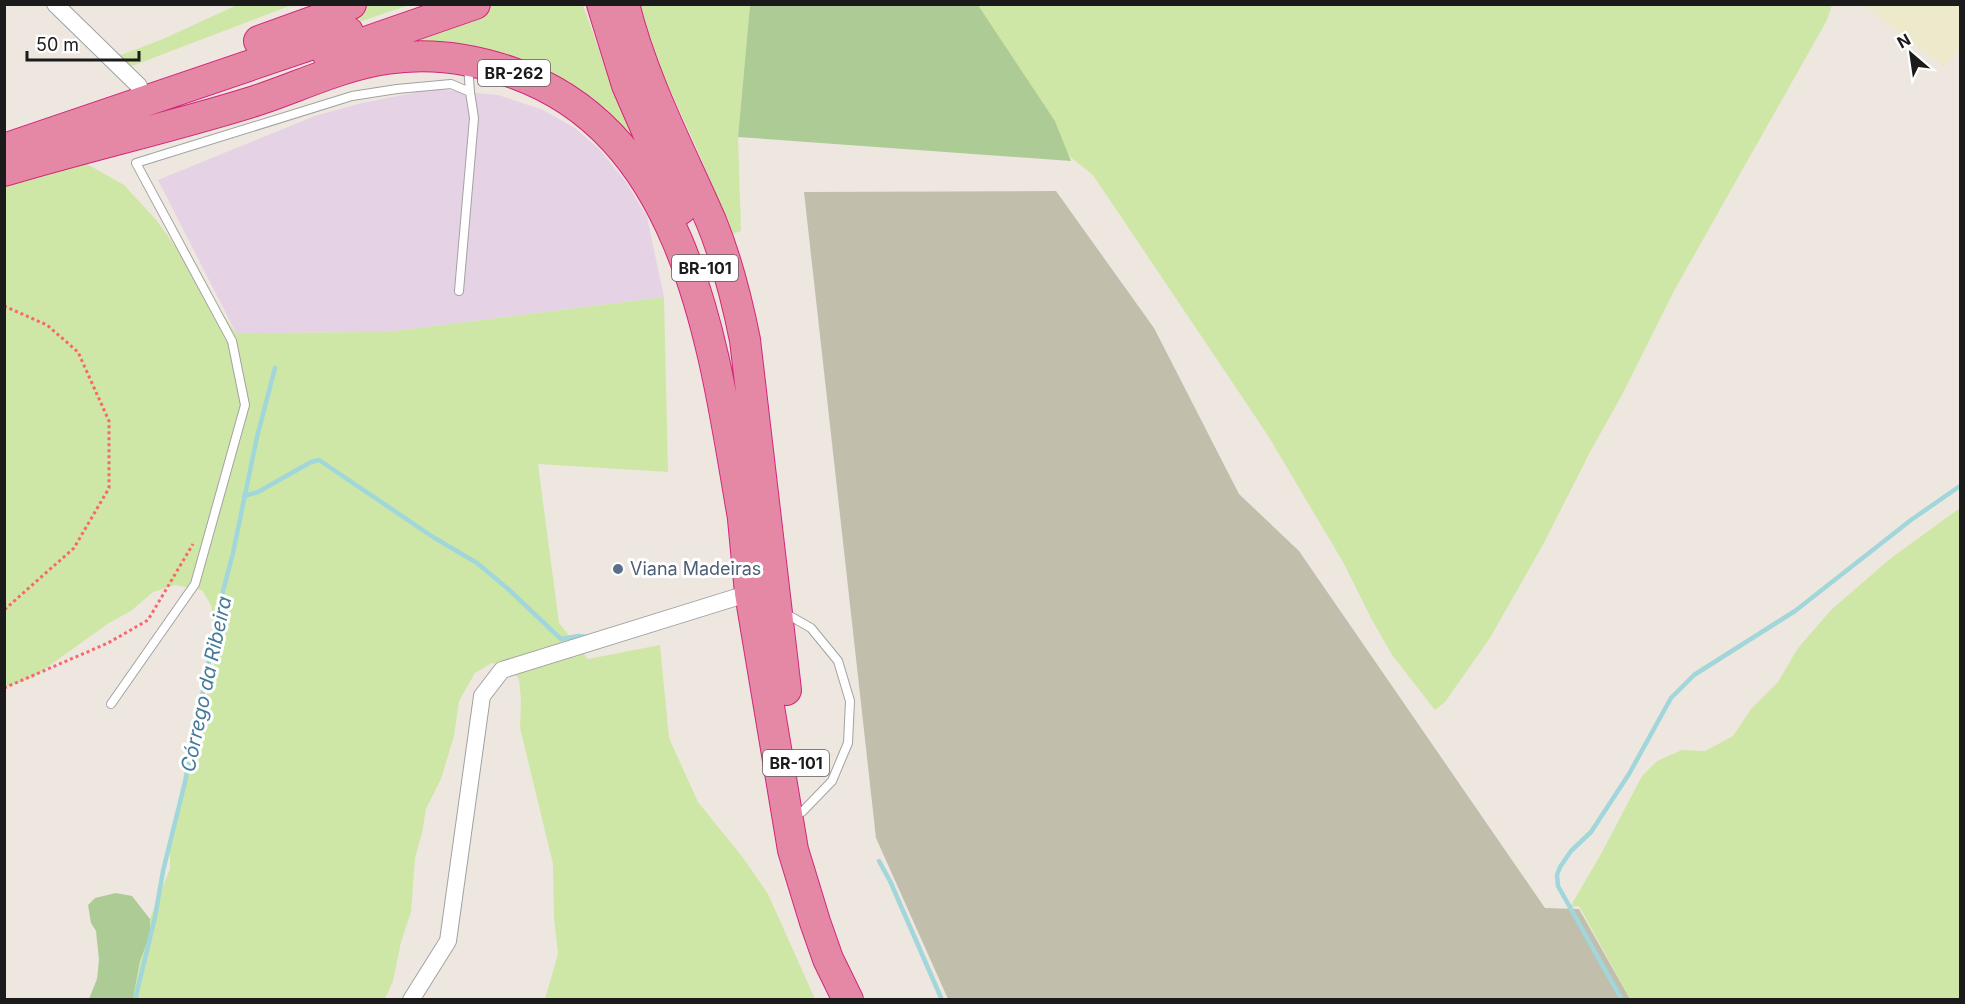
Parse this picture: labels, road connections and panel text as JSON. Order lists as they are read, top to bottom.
{
  "streets": {
    "highway": ["BR-262", "BR-101"]
  },
  "crossings": [
    ["BR-262", "BR-101"]
  ],
  "water": ["Córrego da Ribeira"],
  "places": ["Viana Madeiras"],
  "scale_bar": "50 m",
  "north": "top left"
}
